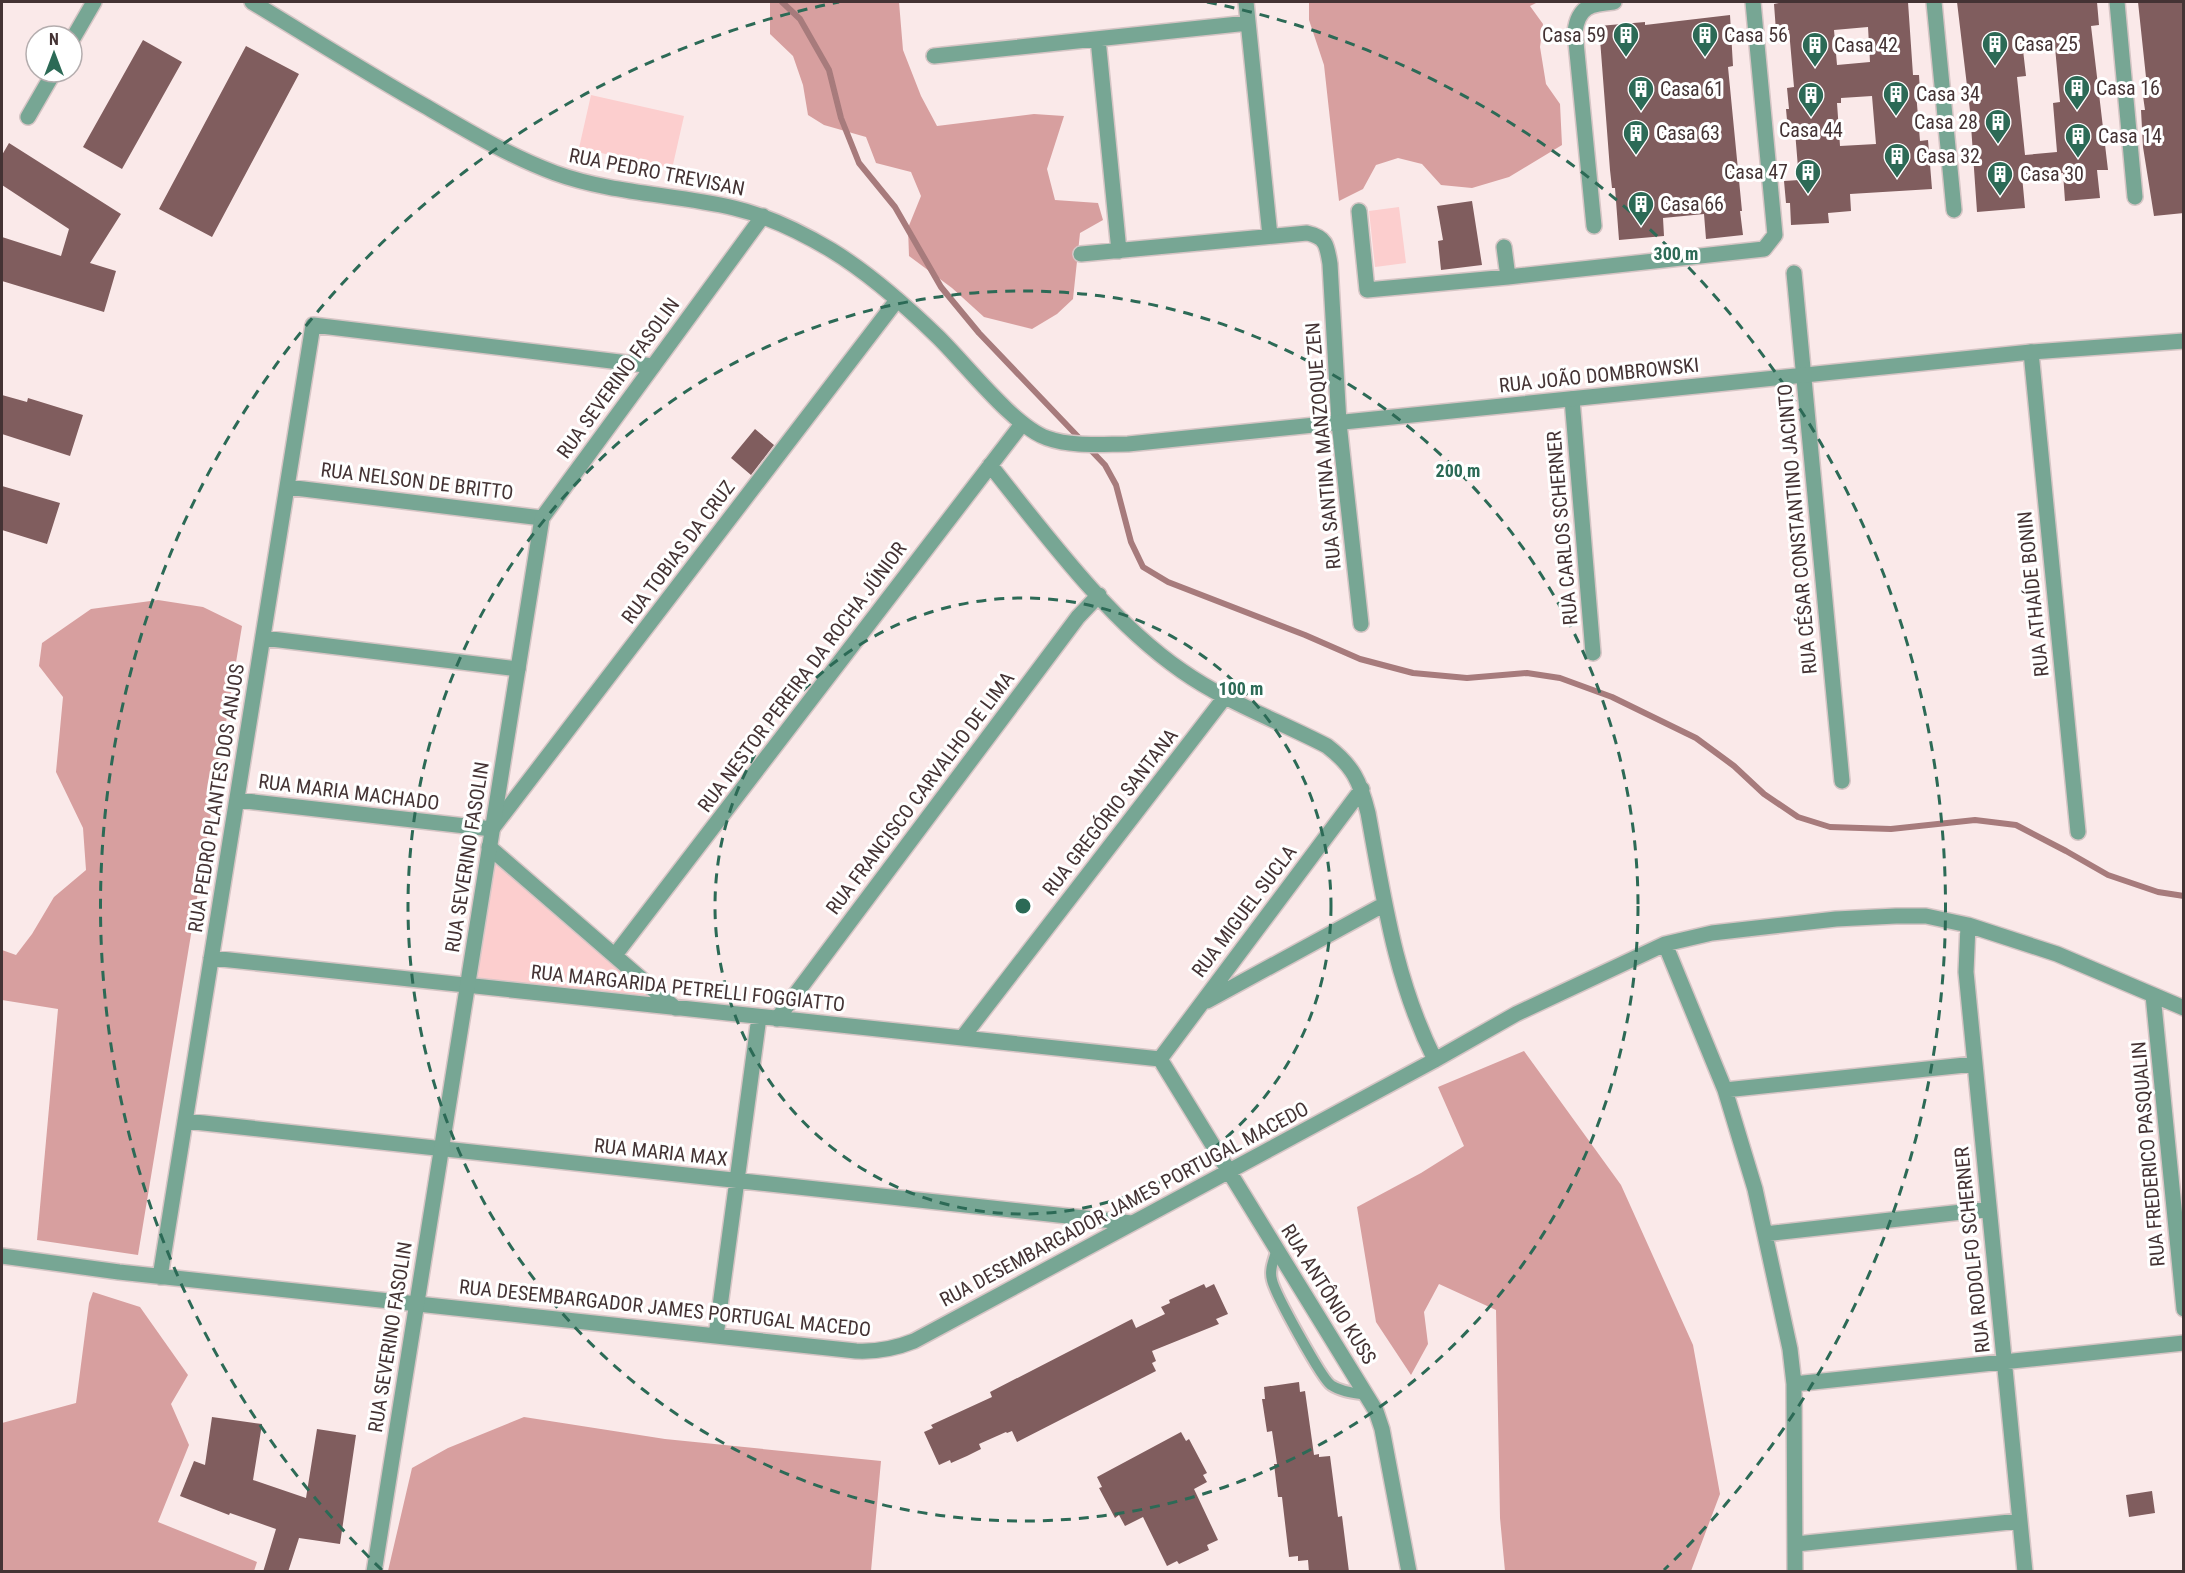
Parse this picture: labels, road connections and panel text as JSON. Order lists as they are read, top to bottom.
{
  "streets": {
    "street": [
      "RUA PEDRO TREVISAN",
      "RUA JOÃO DOMBROWSKI",
      "RUA SEVERINO FASOLIN",
      "RUA SANTINA MANZOQUE ZEN",
      "RUA NELSON DE BRITTO",
      "RUA CARLOS SCHERNER",
      "RUA CÉSAR CONSTANTINO JACINTO",
      "RUA TOBIAS DA CRUZ",
      "RUA ATHAÍDE BONIN",
      "RUA NESTOR PEREIRA DA ROCHA JÚNIOR",
      "RUA MARIA MACHADO",
      "RUA FRANCISCO CARVALHO DE LIMA",
      "RUA PEDRO PLANTES DOS ANJOS",
      "RUA GREGÓRIO SANTANA",
      "RUA MIGUEL SUCLA",
      "RUA MARGARIDA PETRELLI FOGGIATTO",
      "RUA MARIA MAX",
      "RUA FREDERICO PASQUALIN",
      "RUA DESEMBARGADOR JAMES PORTUGAL MACEDO",
      "RUA RODOLFO SCHERNER",
      "RUA ANTÔNIO KUSS"
    ]
  },
  "crossings": [
    ["RUA PEDRO TREVISAN", "RUA JOÃO DOMBROWSKI"],
    ["RUA PEDRO TREVISAN", "RUA SEVERINO FASOLIN"],
    ["RUA PEDRO TREVISAN", "RUA TOBIAS DA CRUZ"],
    ["RUA PEDRO TREVISAN", "RUA NESTOR PEREIRA DA ROCHA JÚNIOR"],
    ["RUA JOÃO DOMBROWSKI", "RUA SANTINA MANZOQUE ZEN"],
    ["RUA JOÃO DOMBROWSKI", "RUA CARLOS SCHERNER"],
    ["RUA JOÃO DOMBROWSKI", "RUA CÉSAR CONSTANTINO JACINTO"],
    ["RUA JOÃO DOMBROWSKI", "RUA ATHAÍDE BONIN"],
    ["RUA JOÃO DOMBROWSKI", "RUA NESTOR PEREIRA DA ROCHA JÚNIOR"],
    ["RUA SEVERINO FASOLIN", "RUA NELSON DE BRITTO"],
    ["RUA SEVERINO FASOLIN", "RUA TOBIAS DA CRUZ"],
    ["RUA SEVERINO FASOLIN", "RUA MARIA MACHADO"],
    ["RUA SEVERINO FASOLIN", "RUA PEDRO PLANTES DOS ANJOS"],
    ["RUA SEVERINO FASOLIN", "RUA MARGARIDA PETRELLI FOGGIATTO"],
    ["RUA SEVERINO FASOLIN", "RUA MARIA MAX"],
    ["RUA SEVERINO FASOLIN", "RUA DESEMBARGADOR JAMES PORTUGAL MACEDO"],
    ["RUA NELSON DE BRITTO", "RUA PEDRO PLANTES DOS ANJOS"],
    ["RUA TOBIAS DA CRUZ", "RUA MARIA MACHADO"],
    ["RUA MARIA MACHADO", "RUA PEDRO PLANTES DOS ANJOS"],
    ["RUA FRANCISCO CARVALHO DE LIMA", "RUA MARGARIDA PETRELLI FOGGIATTO"],
    ["RUA PEDRO PLANTES DOS ANJOS", "RUA MARGARIDA PETRELLI FOGGIATTO"],
    ["RUA PEDRO PLANTES DOS ANJOS", "RUA MARIA MAX"],
    ["RUA PEDRO PLANTES DOS ANJOS", "RUA DESEMBARGADOR JAMES PORTUGAL MACEDO"],
    ["RUA GREGÓRIO SANTANA", "RUA MARGARIDA PETRELLI FOGGIATTO"],
    ["RUA MIGUEL SUCLA", "RUA MARGARIDA PETRELLI FOGGIATTO"],
    ["RUA MIGUEL SUCLA", "RUA ANTÔNIO KUSS"],
    ["RUA MARGARIDA PETRELLI FOGGIATTO", "RUA ANTÔNIO KUSS"],
    ["RUA MARIA MAX", "RUA DESEMBARGADOR JAMES PORTUGAL MACEDO"],
    ["RUA FREDERICO PASQUALIN", "RUA DESEMBARGADOR JAMES PORTUGAL MACEDO"],
    ["RUA DESEMBARGADOR JAMES PORTUGAL MACEDO", "RUA RODOLFO SCHERNER"],
    ["RUA DESEMBARGADOR JAMES PORTUGAL MACEDO", "RUA ANTÔNIO KUSS"]
  ],
  "places": {
    "building": [
      "Casa 59",
      "Casa 56",
      "Casa 25",
      "Casa 42",
      "Casa 16",
      "Casa 61",
      "Casa 34",
      "Casa 44",
      "Casa 28",
      "Casa 63",
      "Casa 14",
      "Casa 32",
      "Casa 47",
      "Casa 30",
      "Casa 66"
    ]
  },
  "north": "top",
  "rings": ["300 m", "200 m", "100 m"]
}
